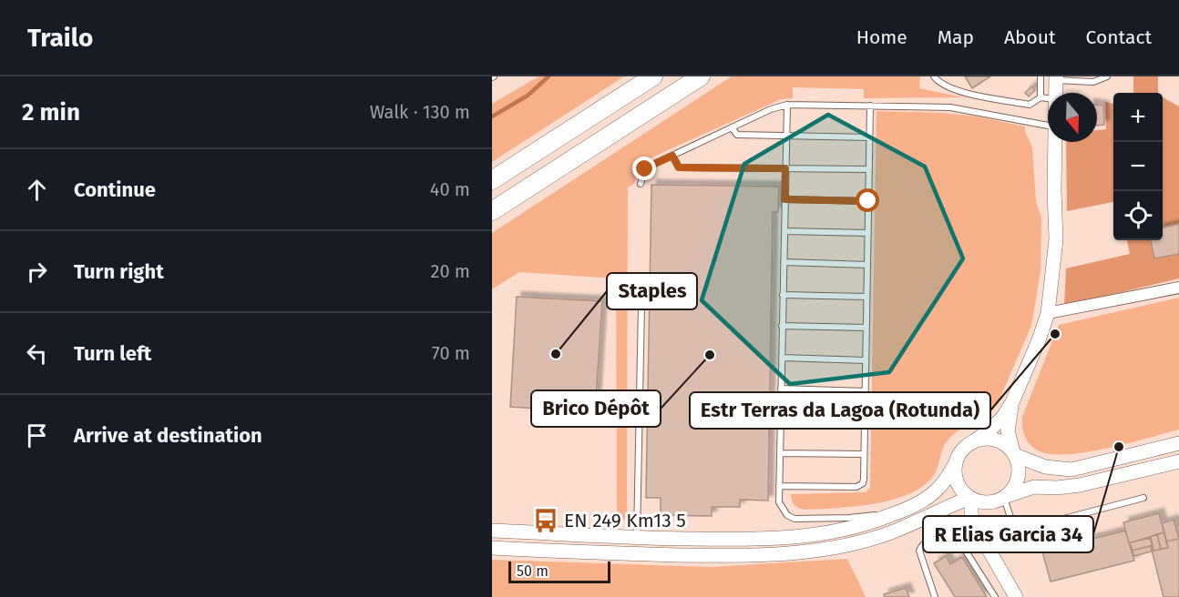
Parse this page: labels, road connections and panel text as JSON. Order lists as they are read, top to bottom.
{
  "places": {
    "other": [
      "Estr Terras da Lagoa (Rotunda)",
      "Staples",
      "Brico Dépôt",
      "R Elias Garcia 34"
    ],
    "bus stop": ["EN 249 Km13 5"]
  },
  "scale_bar": "50 m",
  "north": "bottom",
  "page": {
    "header": "Trailo",
    "nav": [
      "Home",
      "Map",
      "About",
      "Contact"
    ],
    "heading": ["2 min", "Walk · 130 m"],
    "map_buttons": ["+", "−"],
    "list": [
      ["Continue", "40 m"],
      ["Turn right", "20 m"],
      ["Turn left", "70 m"],
      "Arrive at destination"
    ],
    "scale": "50 m"
  }
}
